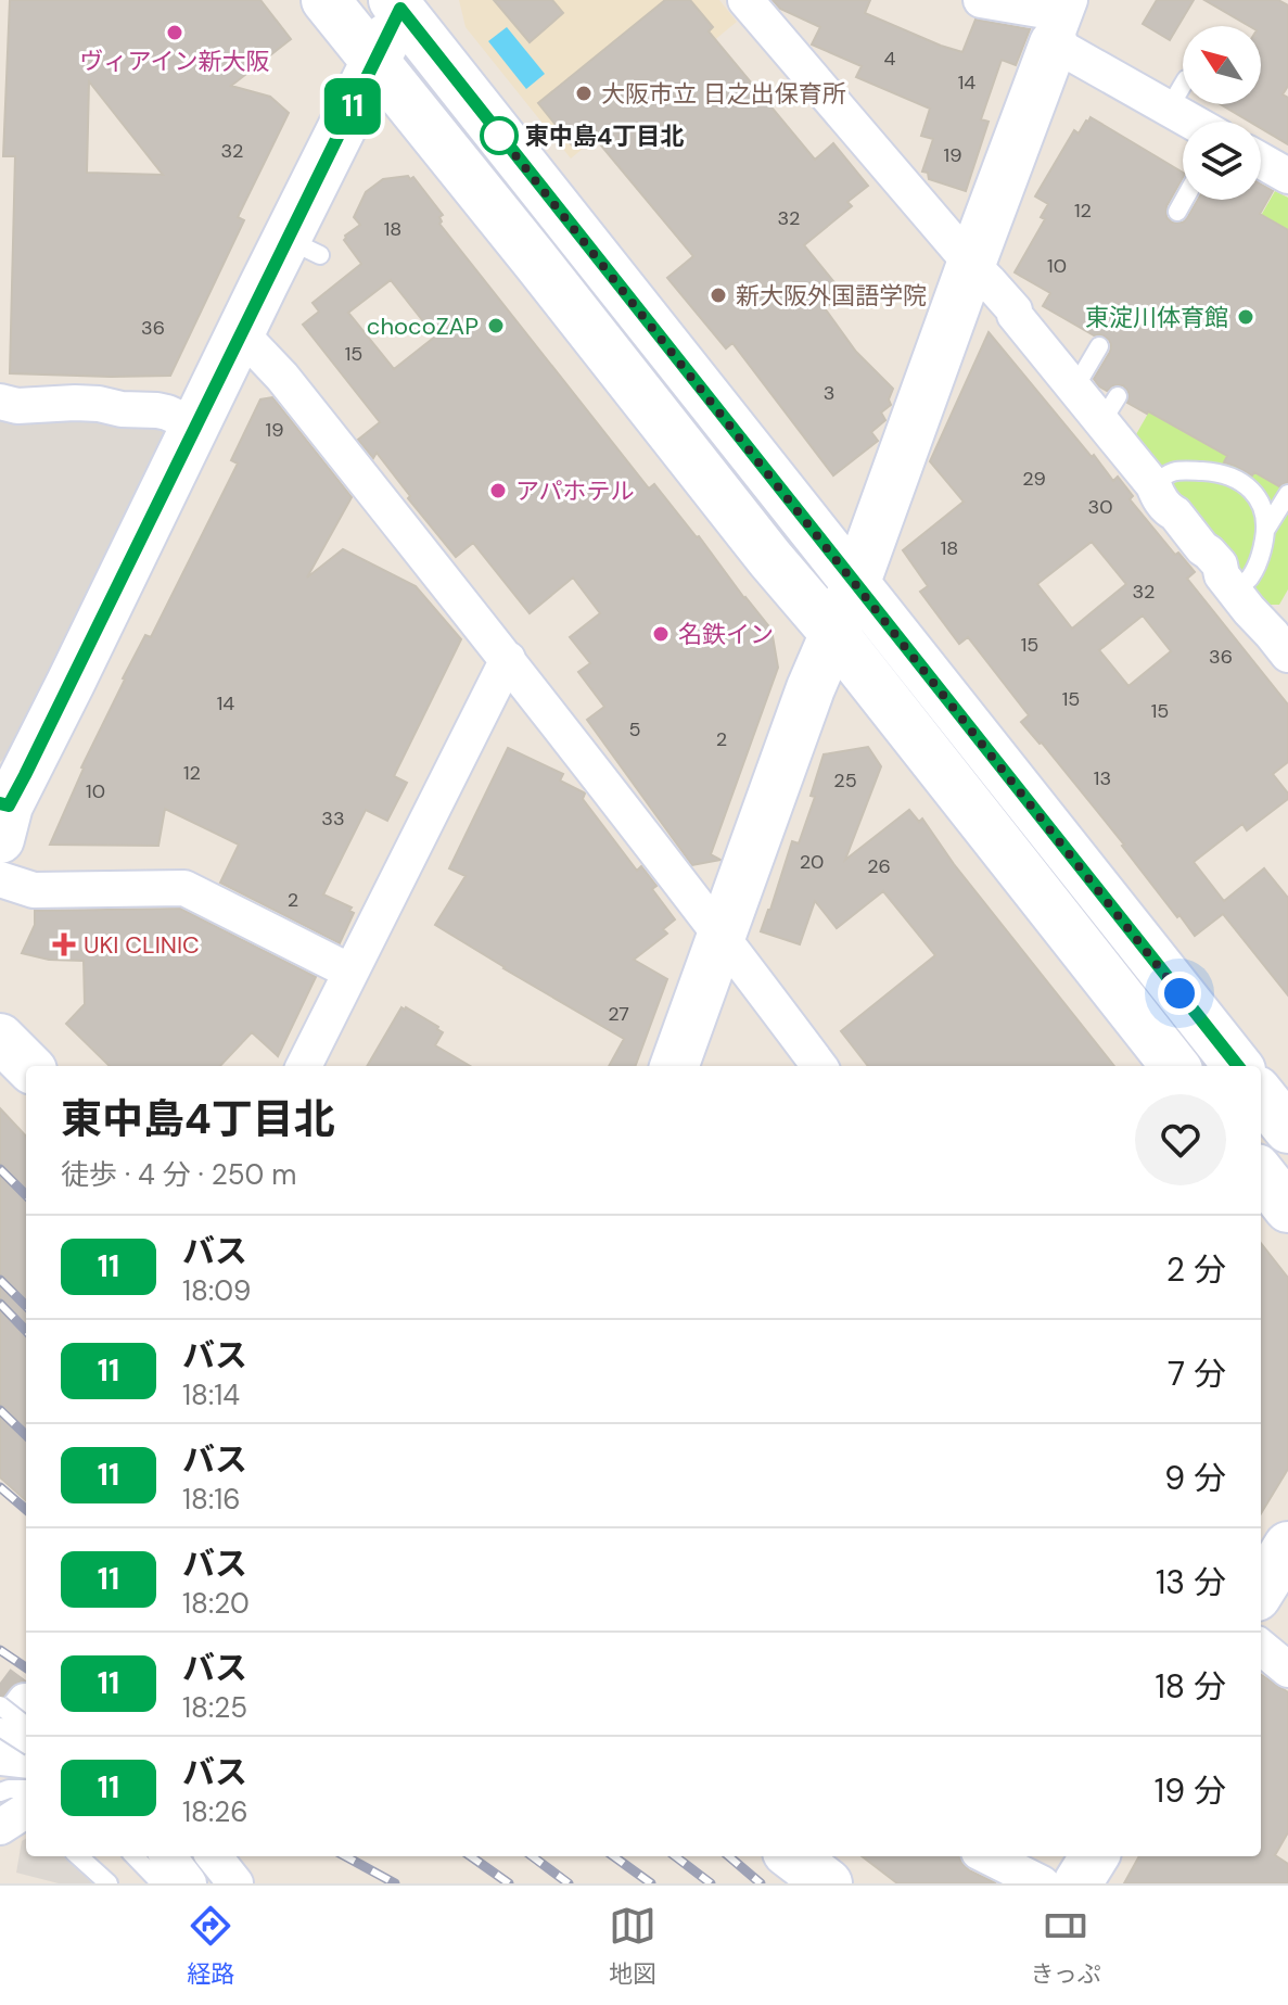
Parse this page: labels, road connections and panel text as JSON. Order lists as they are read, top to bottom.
{
  "places": {
    "other": [
      "ヴィアイン新大阪",
      "大阪市立 日之出保育所",
      "東中島4丁目北",
      "新大阪外国語学院",
      "東淀川体育館",
      "chocoZAP",
      "アパホテル",
      "名鉄イン"
    ],
    "health": ["UKI CLINIC"]
  },
  "lines": ["bus line 11"],
  "house_numbers": [
    "4",
    "14",
    "32",
    "19",
    "12",
    "32",
    "18",
    "10",
    "36",
    "15",
    "3",
    "19",
    "29",
    "30",
    "18",
    "32",
    "15",
    "36",
    "15",
    "14",
    "15",
    "5",
    "2",
    "12",
    "13",
    "25",
    "10",
    "33",
    "20",
    "26",
    "2",
    "27"
  ],
  "north": "top left",
  "page": {
    "on_map": "11",
    "heading": ["東中島4丁目北", "徒歩 · 4 分 · 250 m"],
    "list": [
      {
        "mark": "11",
        "name": "バス",
        "note": "18:09",
        "value": "2 分"
      },
      {
        "mark": "11",
        "name": "バス",
        "note": "18:14",
        "value": "7 分"
      },
      {
        "mark": "11",
        "name": "バス",
        "note": "18:16",
        "value": "9 分"
      },
      {
        "mark": "11",
        "name": "バス",
        "note": "18:20",
        "value": "13 分"
      },
      {
        "mark": "11",
        "name": "バス",
        "note": "18:25",
        "value": "18 分"
      },
      {
        "mark": "11",
        "name": "バス",
        "note": "18:26",
        "value": "19 分"
      }
    ],
    "tabs": ["経路", "地図", "きっぷ"]
  }
}
